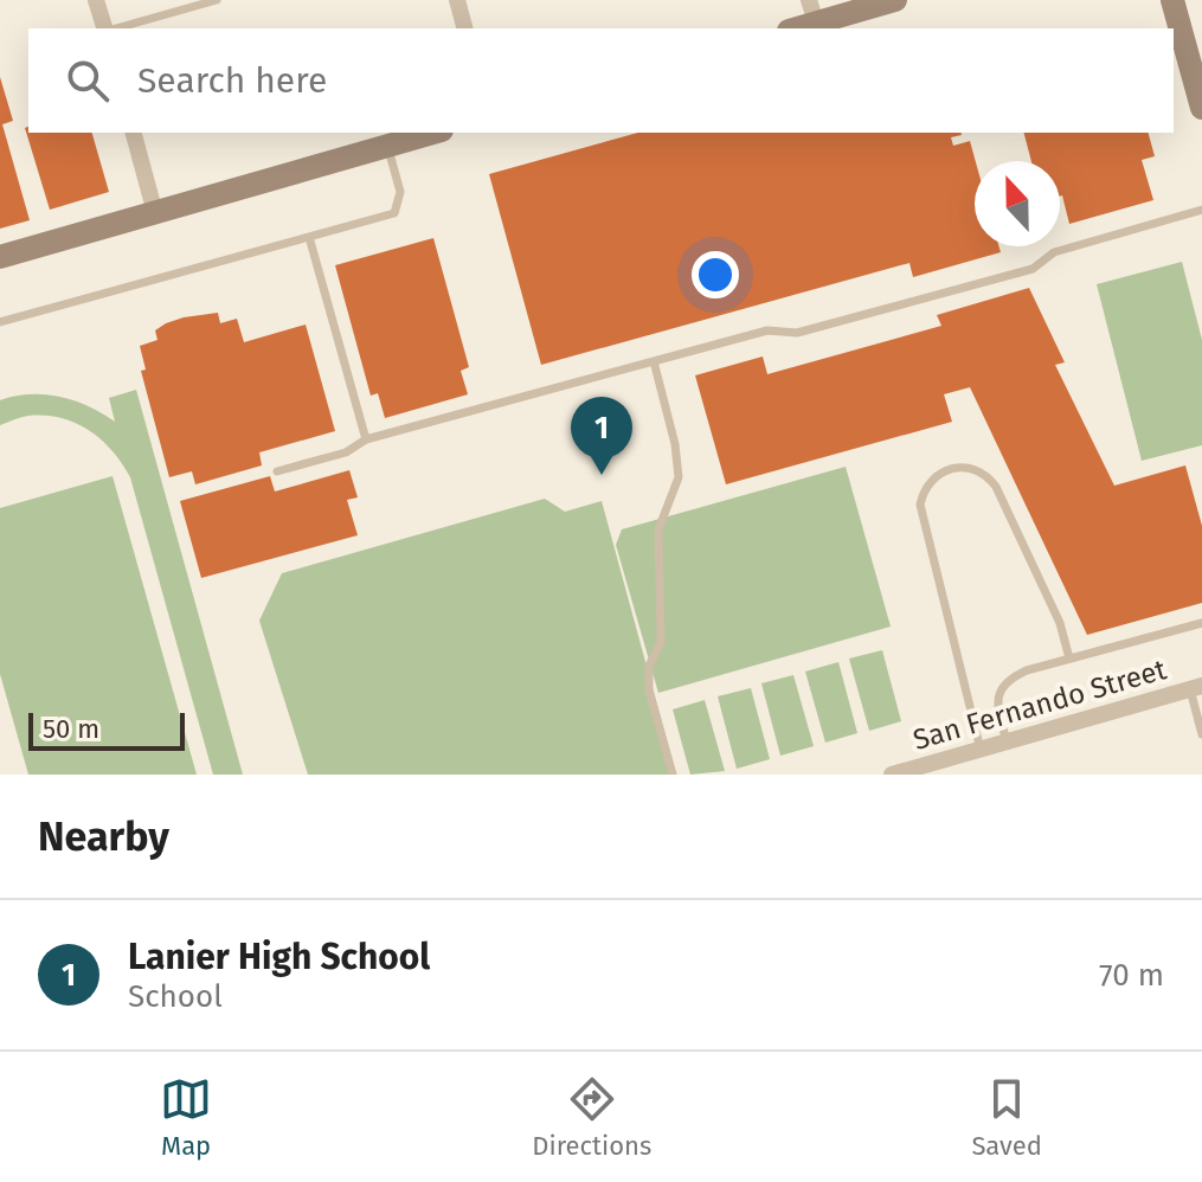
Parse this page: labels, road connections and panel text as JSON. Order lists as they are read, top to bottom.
{
  "streets": {
    "street": ["San Fernando Street"]
  },
  "scale_bar": "50 m",
  "north": "top",
  "page": {
    "search": "Search here",
    "pins": "1",
    "scale": "50 m",
    "heading": "Nearby",
    "list": [
      {
        "mark": "1",
        "name": "Lanier High School",
        "note": "School",
        "value": "70 m"
      }
    ],
    "nav": ["Map", "Directions", "Saved"]
  }
}
